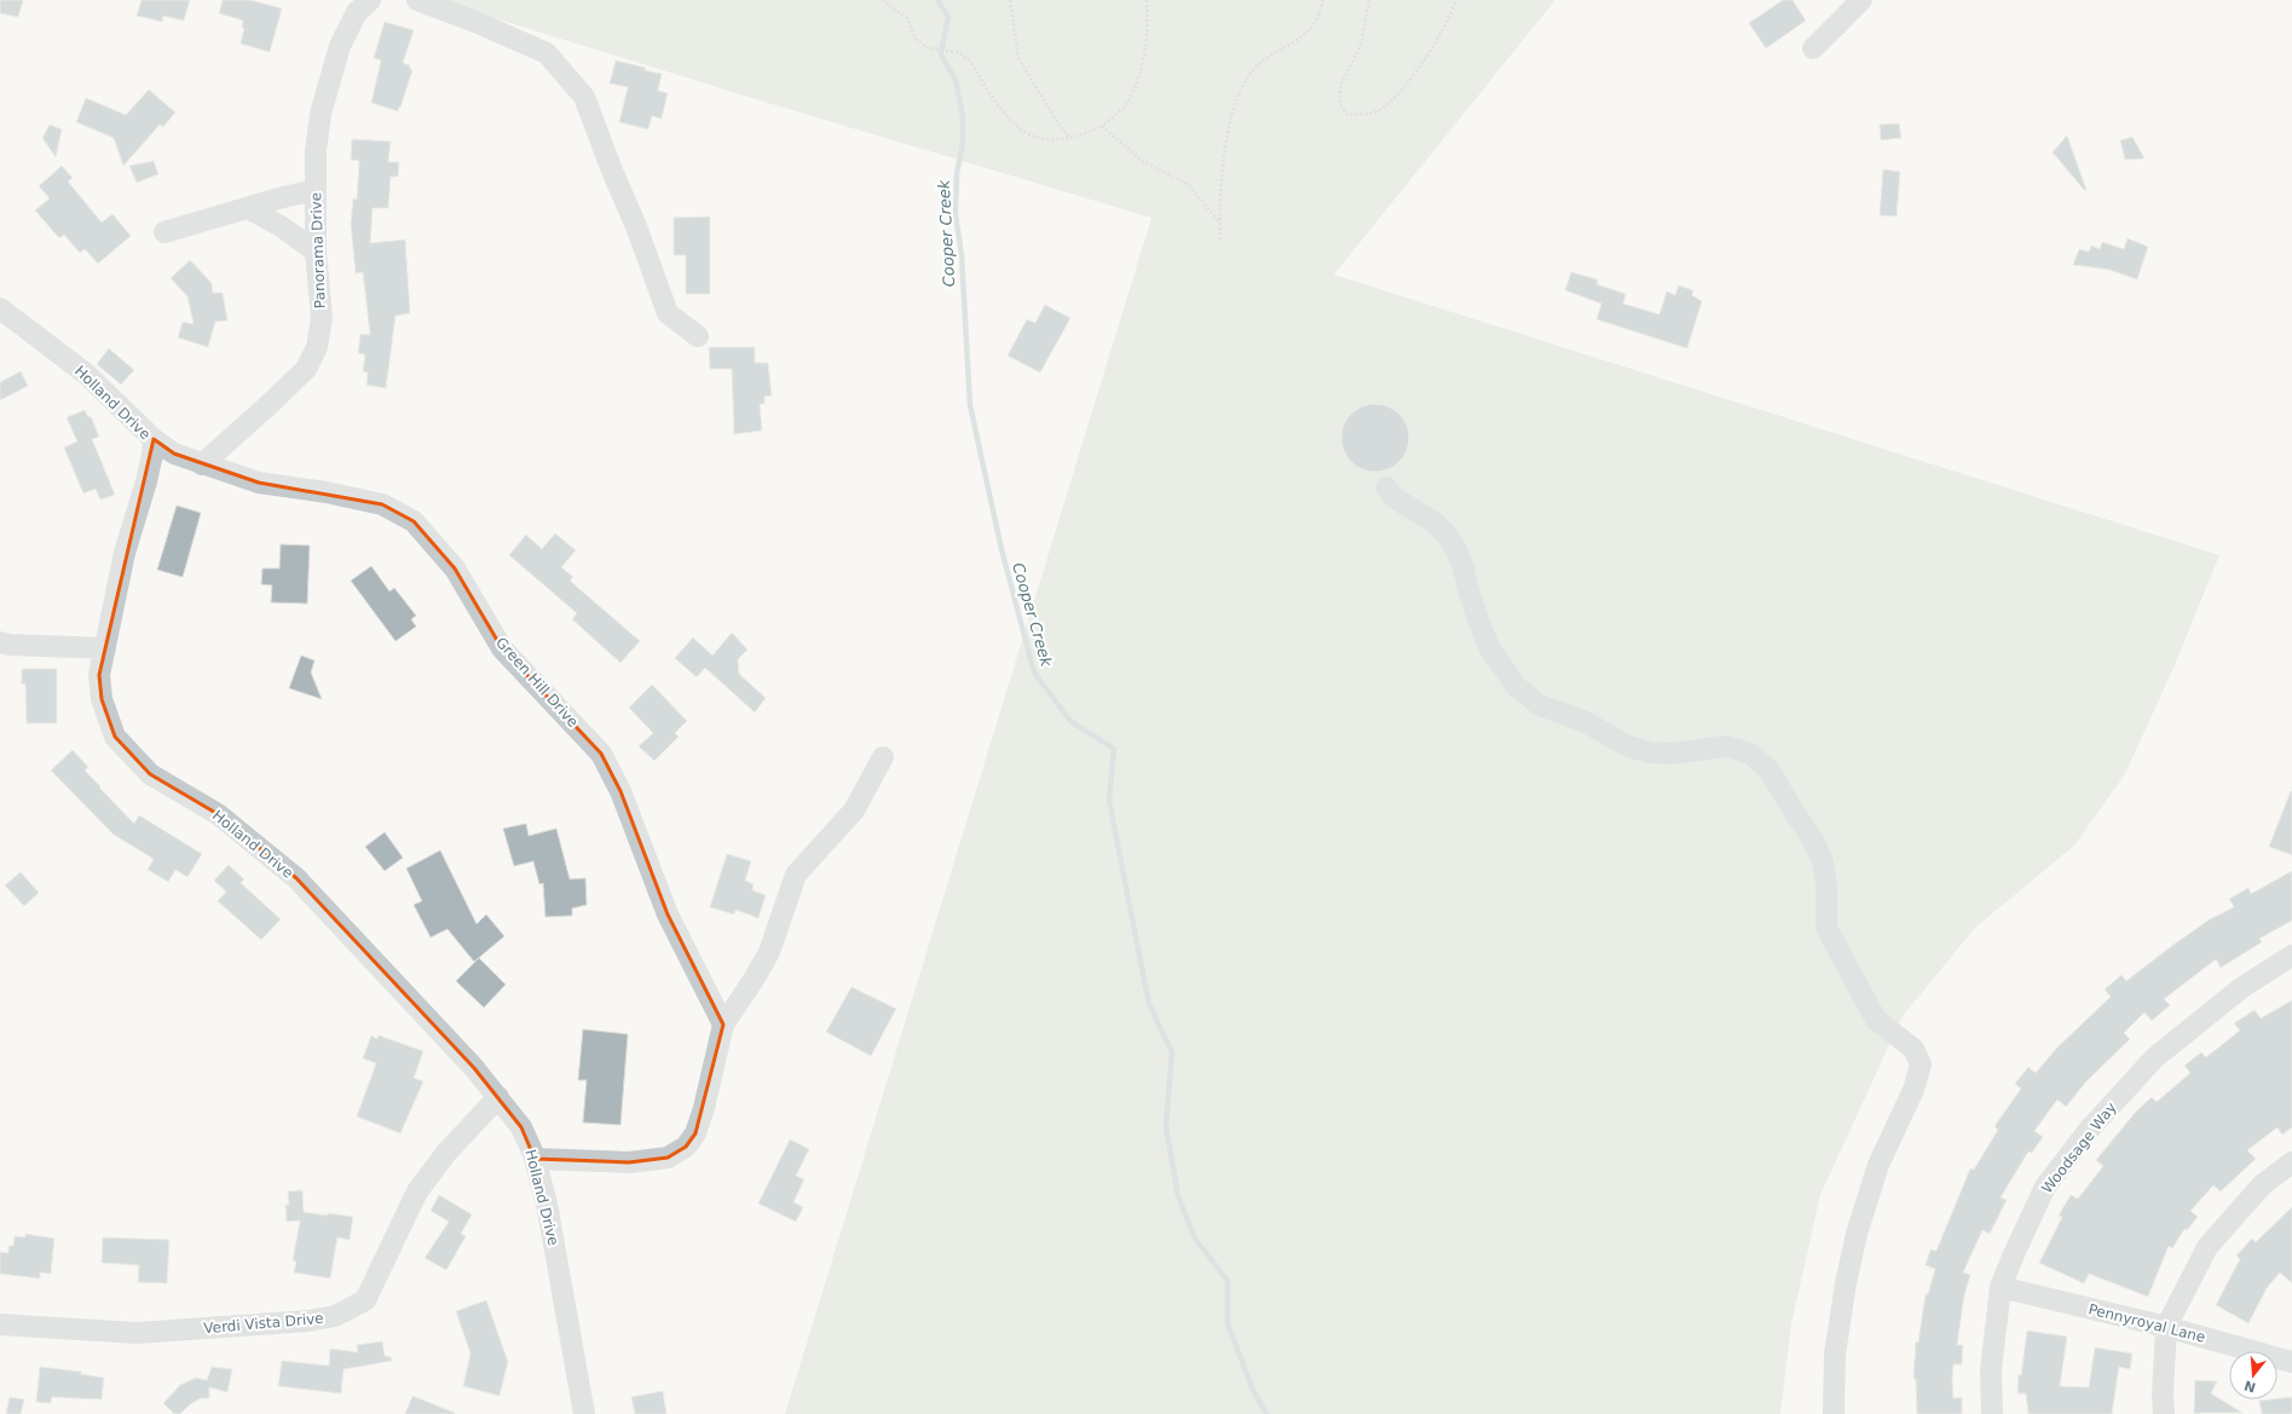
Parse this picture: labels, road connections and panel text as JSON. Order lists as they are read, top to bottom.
{
  "streets": {
    "street": [
      "Panorama Drive",
      "Holland Drive",
      "Green Hill Drive",
      "Woodsage Way",
      "Verdi Vista Drive",
      "Pennyroyal Lane"
    ]
  },
  "crossings": [
    ["Panorama Drive", "Green Hill Drive"],
    ["Holland Drive", "Green Hill Drive"],
    ["Holland Drive", "Verdi Vista Drive"],
    ["Woodsage Way", "Pennyroyal Lane"]
  ],
  "water": ["Cooper Creek"],
  "north": "bottom"
}
